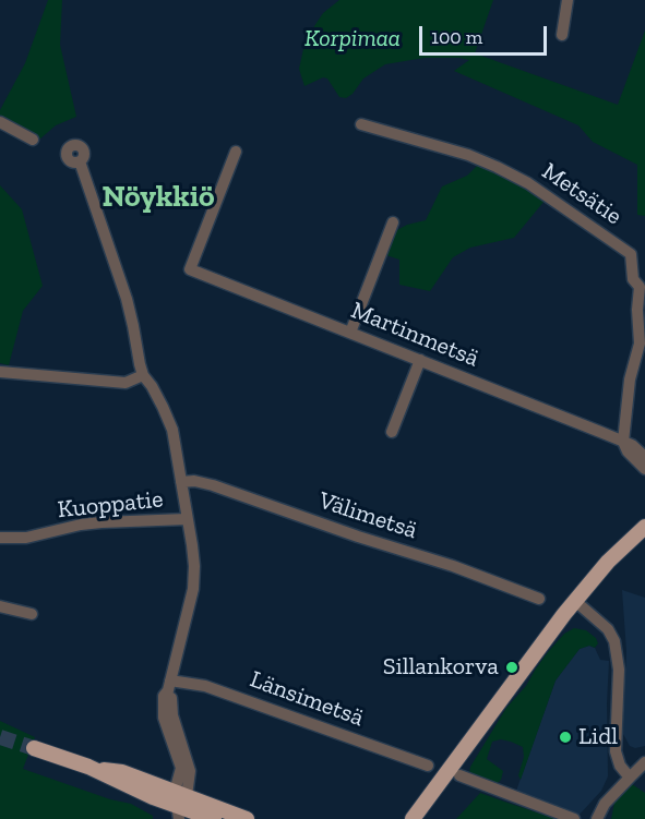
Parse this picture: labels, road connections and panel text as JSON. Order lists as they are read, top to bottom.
{
  "streets": {
    "street": [
      "Metsätie",
      "Martinmetsä",
      "Kuoppatie",
      "Välimetsä",
      "Länsimetsä"
    ]
  },
  "crossings": [
    ["Metsätie", "Martinmetsä"]
  ],
  "districts": ["Nöykkiö"],
  "parks": ["Korpimaa"],
  "places": ["Sillankorva", "Lidl"],
  "scale_bar": "100 m"
}
